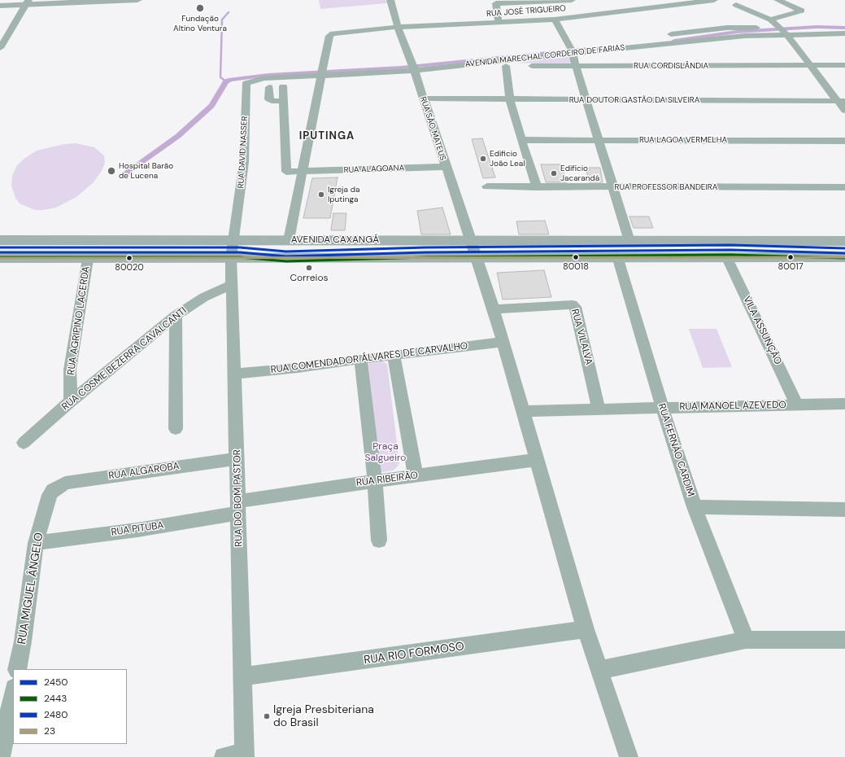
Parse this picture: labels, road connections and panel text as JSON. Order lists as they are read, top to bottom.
{
  "streets": {
    "main road": ["AVENIDA CAXANGÁ"],
    "street": [
      "RUA JOSÉ TRIGUEIRO",
      "AVENIDA MARECHAL CORDEIRO DE FARIAS",
      "RUA CORDISLÂNDIA",
      "RUA DOUTOR GASTÃO DA SILVEIRA",
      "RUA SÃO MATEUS",
      "RUA LAGOA VERMELHA",
      "RUA DAVID NASSER",
      "RUA ALAGOANA",
      "RUA PROFESSOR BANDEIRA",
      "RUA AGRIPINO LACERDA",
      "VILA ASSUNÇÃO",
      "RUA VILALVA",
      "RUA COMENDADOR ÁLVARES DE CARVALHO",
      "RUA COSME BEZERRA CAVALCANTI",
      "RUA MANOEL AZEVEDO",
      "RUA FERNÃO CARDIM",
      "RUA ALGAROBA",
      "RUA RIBEIRÃO",
      "RUA DO BOM PASTOR",
      "RUA PITUBA",
      "RUA MIGUEL ÂNGELO",
      "RUA RIO FORMOSO"
    ]
  },
  "crossings": [
    ["RUA JOSÉ TRIGUEIRO", "AVENIDA MARECHAL CORDEIRO DE FARIAS"],
    ["RUA JOSÉ TRIGUEIRO", "RUA SÃO MATEUS"],
    ["AVENIDA MARECHAL CORDEIRO DE FARIAS", "RUA CORDISLÂNDIA"],
    ["AVENIDA MARECHAL CORDEIRO DE FARIAS", "RUA SÃO MATEUS"],
    ["AVENIDA MARECHAL CORDEIRO DE FARIAS", "RUA DAVID NASSER"],
    ["RUA DOUTOR GASTÃO DA SILVEIRA", "RUA SÃO MATEUS"],
    ["RUA SÃO MATEUS", "RUA ALAGOANA"],
    ["RUA SÃO MATEUS", "AVENIDA CAXANGÁ"],
    ["RUA SÃO MATEUS", "RUA VILALVA"],
    ["RUA SÃO MATEUS", "RUA COMENDADOR ÁLVARES DE CARVALHO"],
    ["RUA SÃO MATEUS", "RUA MANOEL AZEVEDO"],
    ["RUA SÃO MATEUS", "RUA RIBEIRÃO"],
    ["RUA SÃO MATEUS", "RUA RIO FORMOSO"],
    ["RUA DAVID NASSER", "AVENIDA CAXANGÁ"],
    ["RUA DAVID NASSER", "RUA DO BOM PASTOR"],
    ["AVENIDA CAXANGÁ", "RUA AGRIPINO LACERDA"],
    ["AVENIDA CAXANGÁ", "VILA ASSUNÇÃO"],
    ["AVENIDA CAXANGÁ", "RUA FERNÃO CARDIM"],
    ["AVENIDA CAXANGÁ", "RUA DO BOM PASTOR"],
    ["RUA AGRIPINO LACERDA", "RUA COSME BEZERRA CAVALCANTI"],
    ["VILA ASSUNÇÃO", "RUA MANOEL AZEVEDO"],
    ["RUA VILALVA", "RUA MANOEL AZEVEDO"],
    ["RUA COMENDADOR ÁLVARES DE CARVALHO", "RUA DO BOM PASTOR"],
    ["RUA COSME BEZERRA CAVALCANTI", "RUA DO BOM PASTOR"],
    ["RUA MANOEL AZEVEDO", "RUA FERNÃO CARDIM"],
    ["RUA ALGAROBA", "RUA DO BOM PASTOR"],
    ["RUA ALGAROBA", "RUA MIGUEL ÂNGELO"],
    ["RUA RIBEIRÃO", "RUA DO BOM PASTOR"],
    ["RUA RIBEIRÃO", "RUA PITUBA"],
    ["RUA DO BOM PASTOR", "RUA PITUBA"],
    ["RUA DO BOM PASTOR", "RUA RIO FORMOSO"],
    ["RUA PITUBA", "RUA MIGUEL ÂNGELO"]
  ],
  "districts": ["IPUTINGA"],
  "parks": ["Praça Salgueiro"],
  "places": [
    "Fundação Altino Ventura",
    "Edificio João Leal",
    "Hospital Barão de Lucena",
    "Edifício Jacarandá",
    "Igreja da Iputinga",
    "80018",
    "80017",
    "80020",
    "Correios",
    "Igreja Presbiteriana do Brasil"
  ],
  "lines": [
    "transit line 2480",
    "transit line 2450",
    "transit line 2443",
    "transit line 23"
  ],
  "legend": [
    "2450",
    "2443",
    "2480",
    "23"
  ]
}
